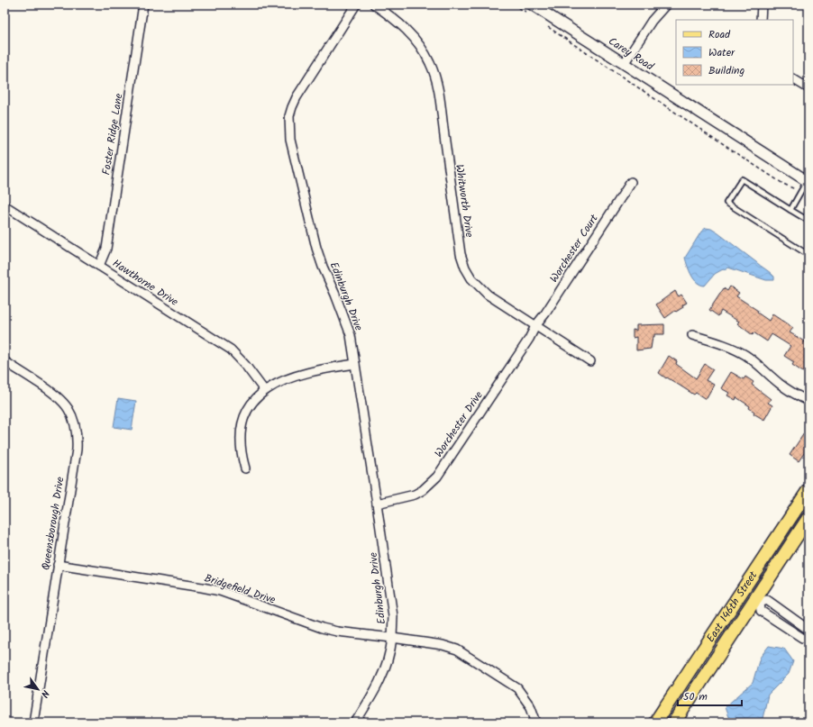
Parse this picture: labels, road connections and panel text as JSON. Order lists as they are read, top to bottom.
{
  "streets": {
    "main road": ["East 146th Street"],
    "street": [
      "Carey Road",
      "Foster Ridge Lane",
      "Whitworth Drive",
      "Worchester Court",
      "Hawthorne Drive",
      "Edinburgh Drive",
      "Worchester Drive",
      "Queensborough Drive",
      "Bridgefield Drive"
    ]
  },
  "crossings": [
    ["Foster Ridge Lane", "Hawthorne Drive"],
    ["Whitworth Drive", "Worchester Court"],
    ["Whitworth Drive", "Worchester Drive"],
    ["Worchester Court", "Worchester Drive"],
    ["Edinburgh Drive", "Worchester Drive"],
    ["Edinburgh Drive", "Bridgefield Drive"],
    ["Queensborough Drive", "Bridgefield Drive"]
  ],
  "legend": ["Road", "Water", "Building"],
  "scale_bar": "50 m",
  "north": "bottom right"
}
